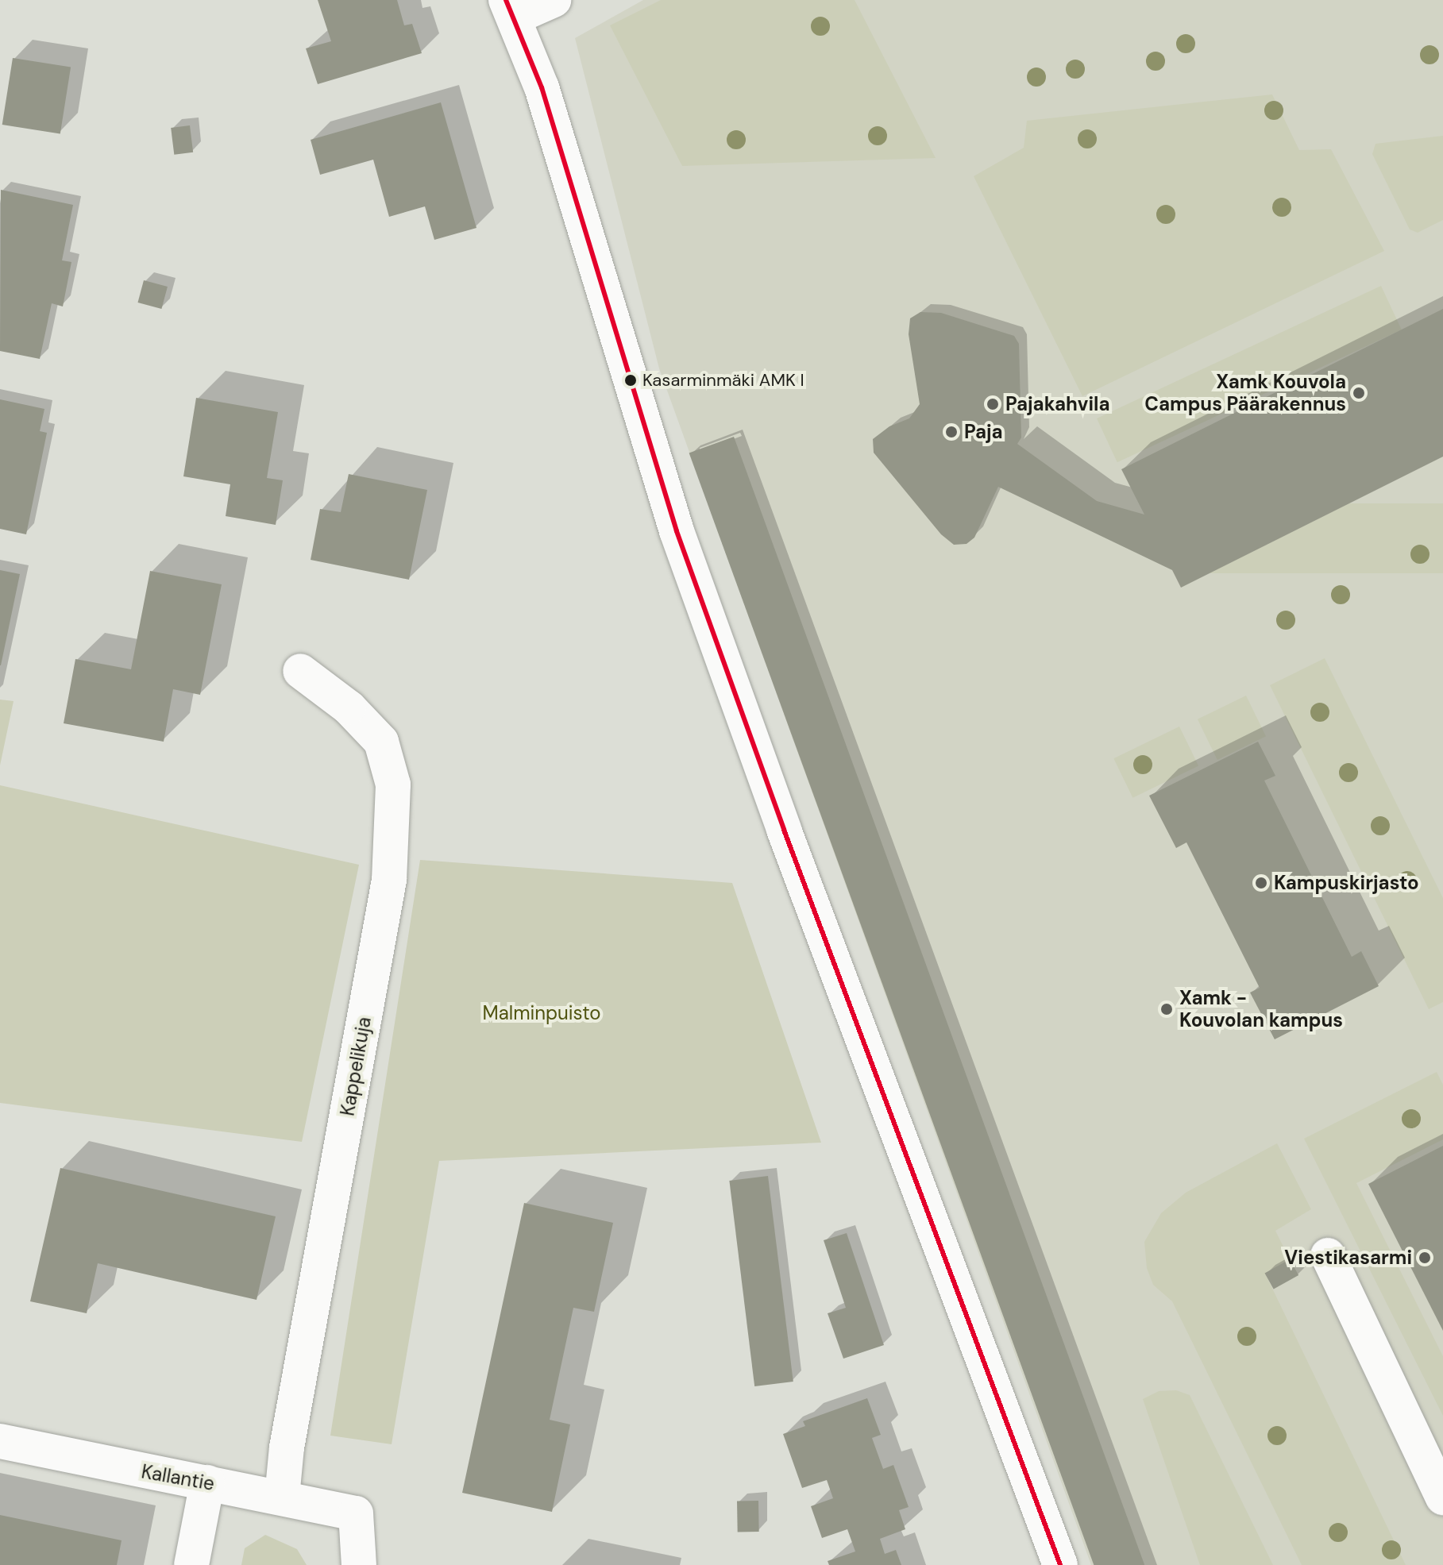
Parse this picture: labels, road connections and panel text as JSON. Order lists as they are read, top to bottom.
{
  "streets": {
    "street": ["Kappelikuja", "Kallantie"]
  },
  "crossings": [
    ["Kappelikuja", "Kallantie"]
  ],
  "parks": ["Malminpuisto"],
  "places": [
    "Kasarminmäki AMK I",
    "Xamk Kouvola Campus Päärakennus",
    "Pajakahvila",
    "Paja",
    "Kampuskirjasto",
    "Xamk - Kouvolan kampus",
    "Viestikasarmi"
  ]
}
